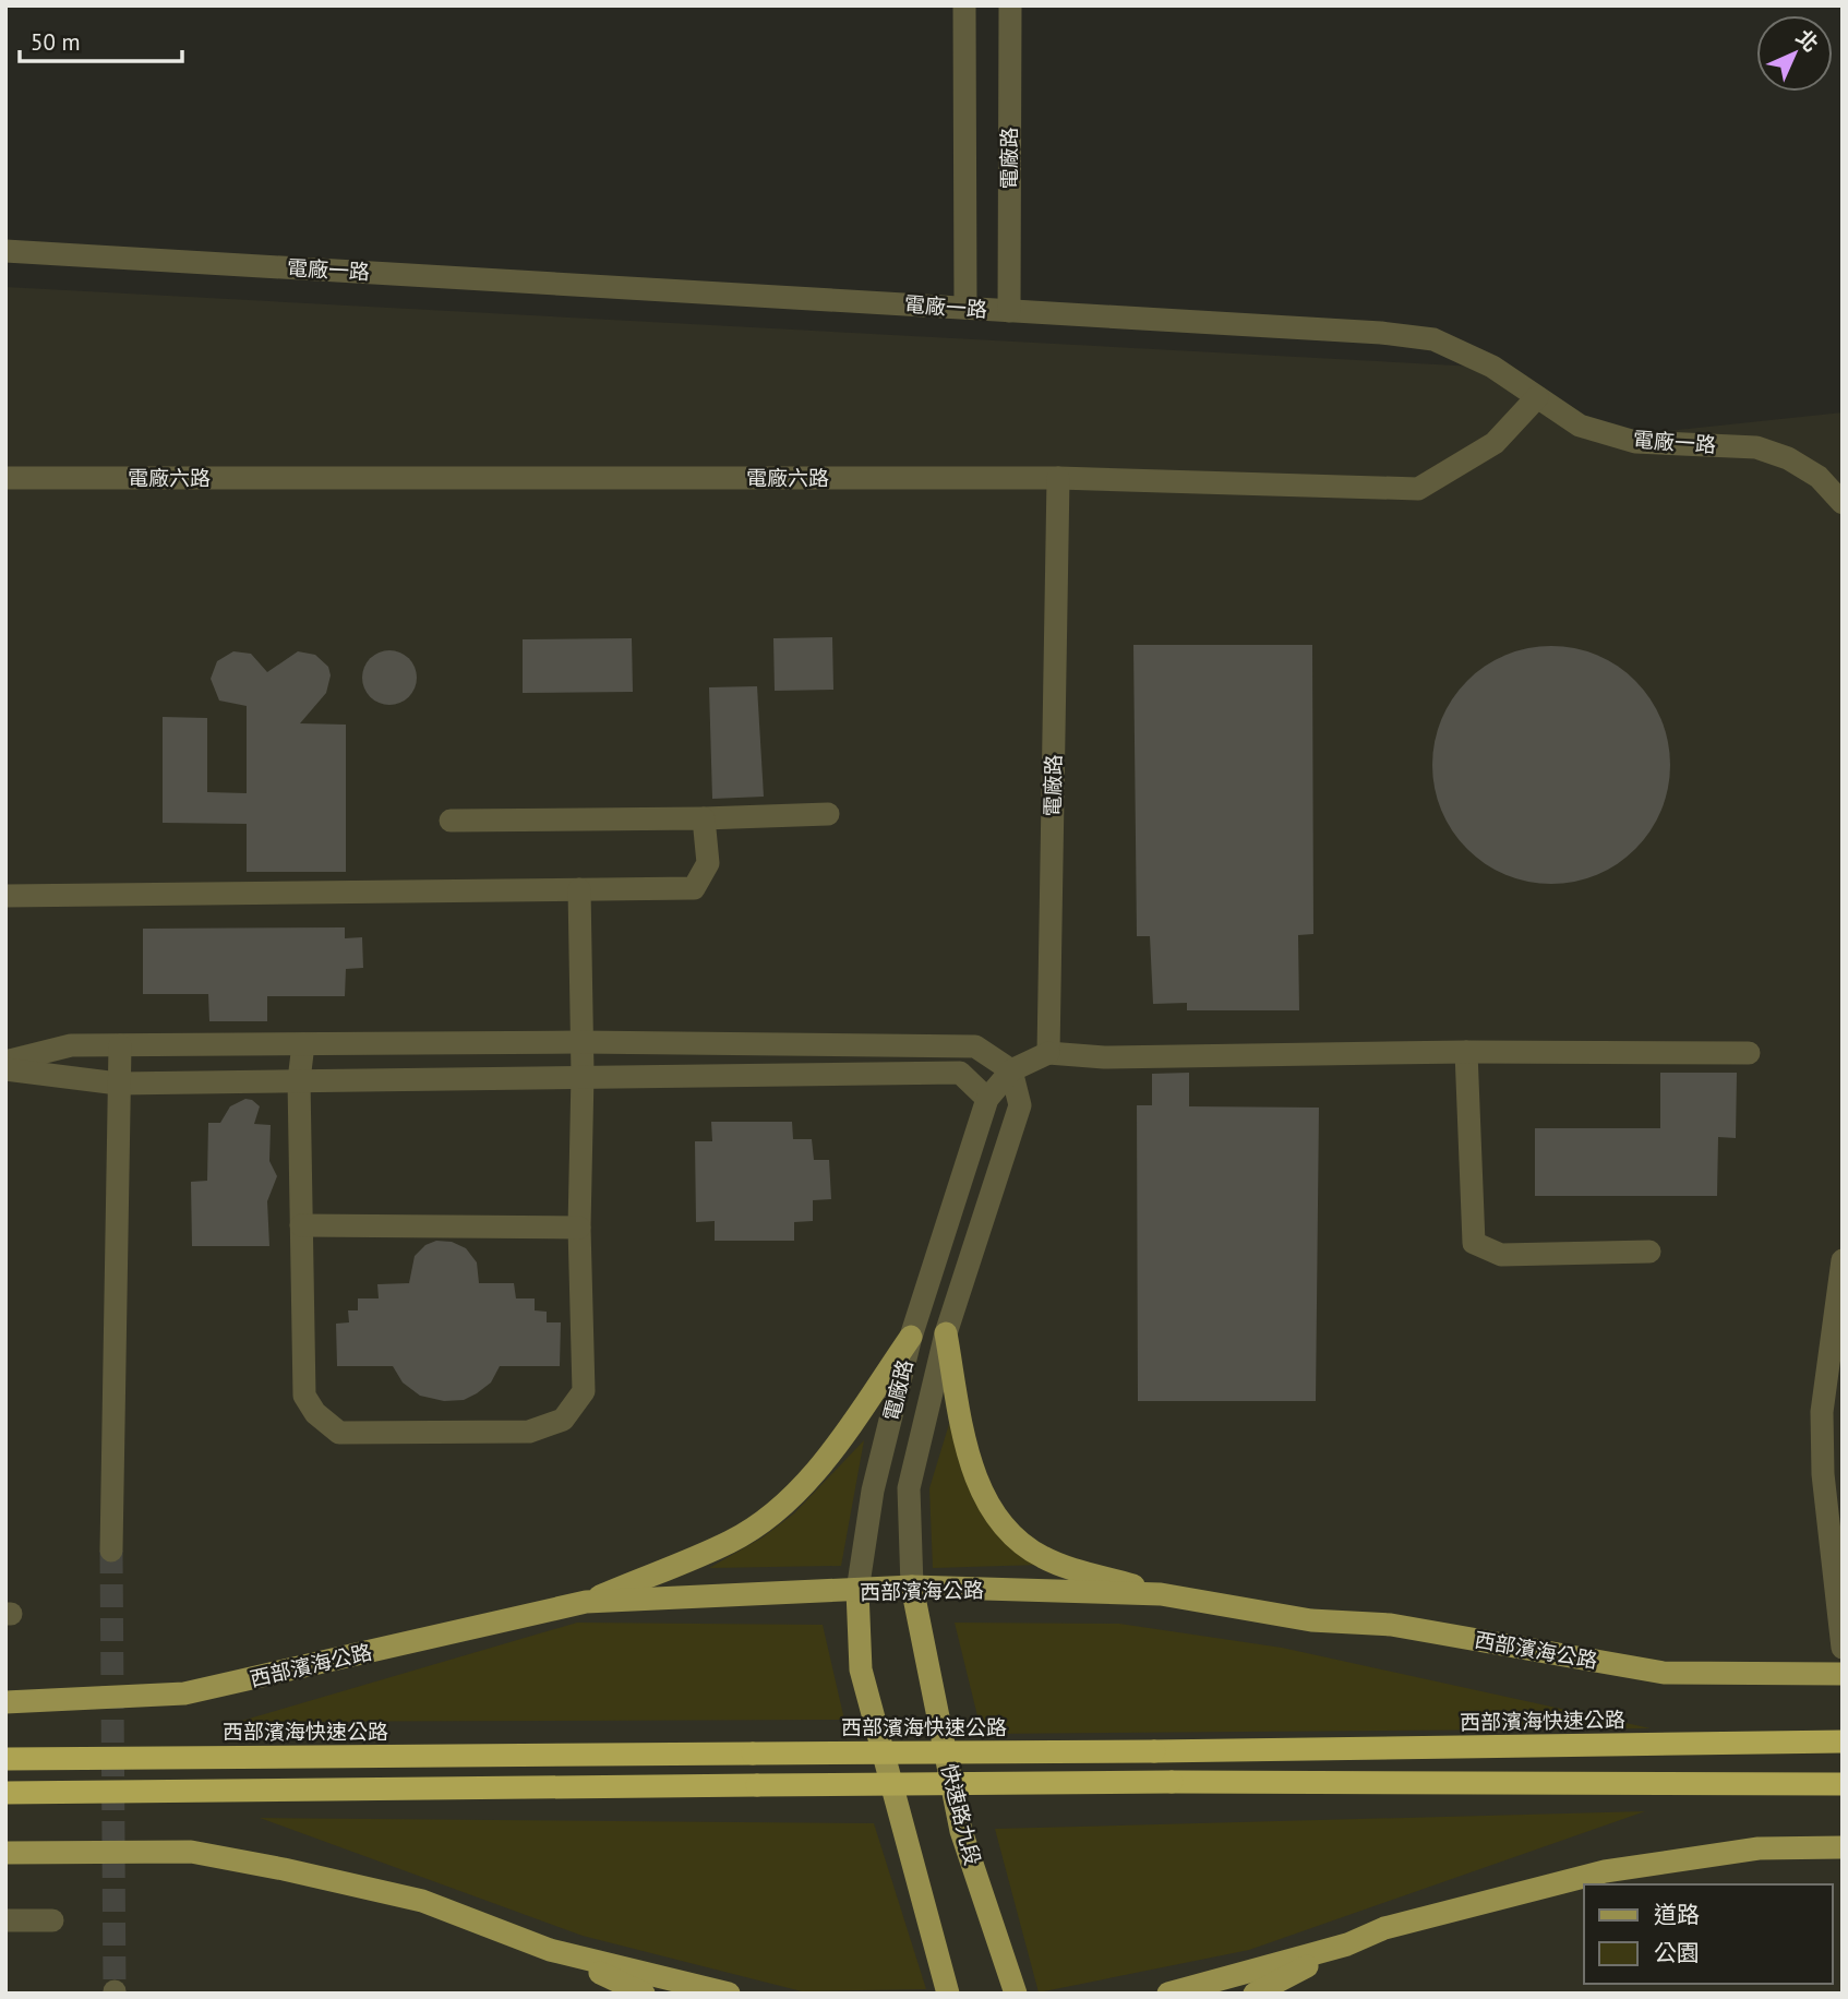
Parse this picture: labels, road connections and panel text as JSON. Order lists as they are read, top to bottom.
{
  "streets": {
    "highway": ["西部濱海快速公路"],
    "main road": ["西部濱海公路", "快速路九段"],
    "street": ["電廠路", "電廠一路", "電廠六路"]
  },
  "crossings": [
    ["電廠路", "電廠一路"],
    ["電廠路", "電廠六路"],
    ["電廠路", "西部濱海公路"],
    ["電廠路", "快速路九段"],
    ["電廠一路", "電廠六路"],
    ["西部濱海公路", "快速路九段"]
  ],
  "legend": ["道路", "公園"],
  "scale_bar": "50 m",
  "north": "top right"
}
